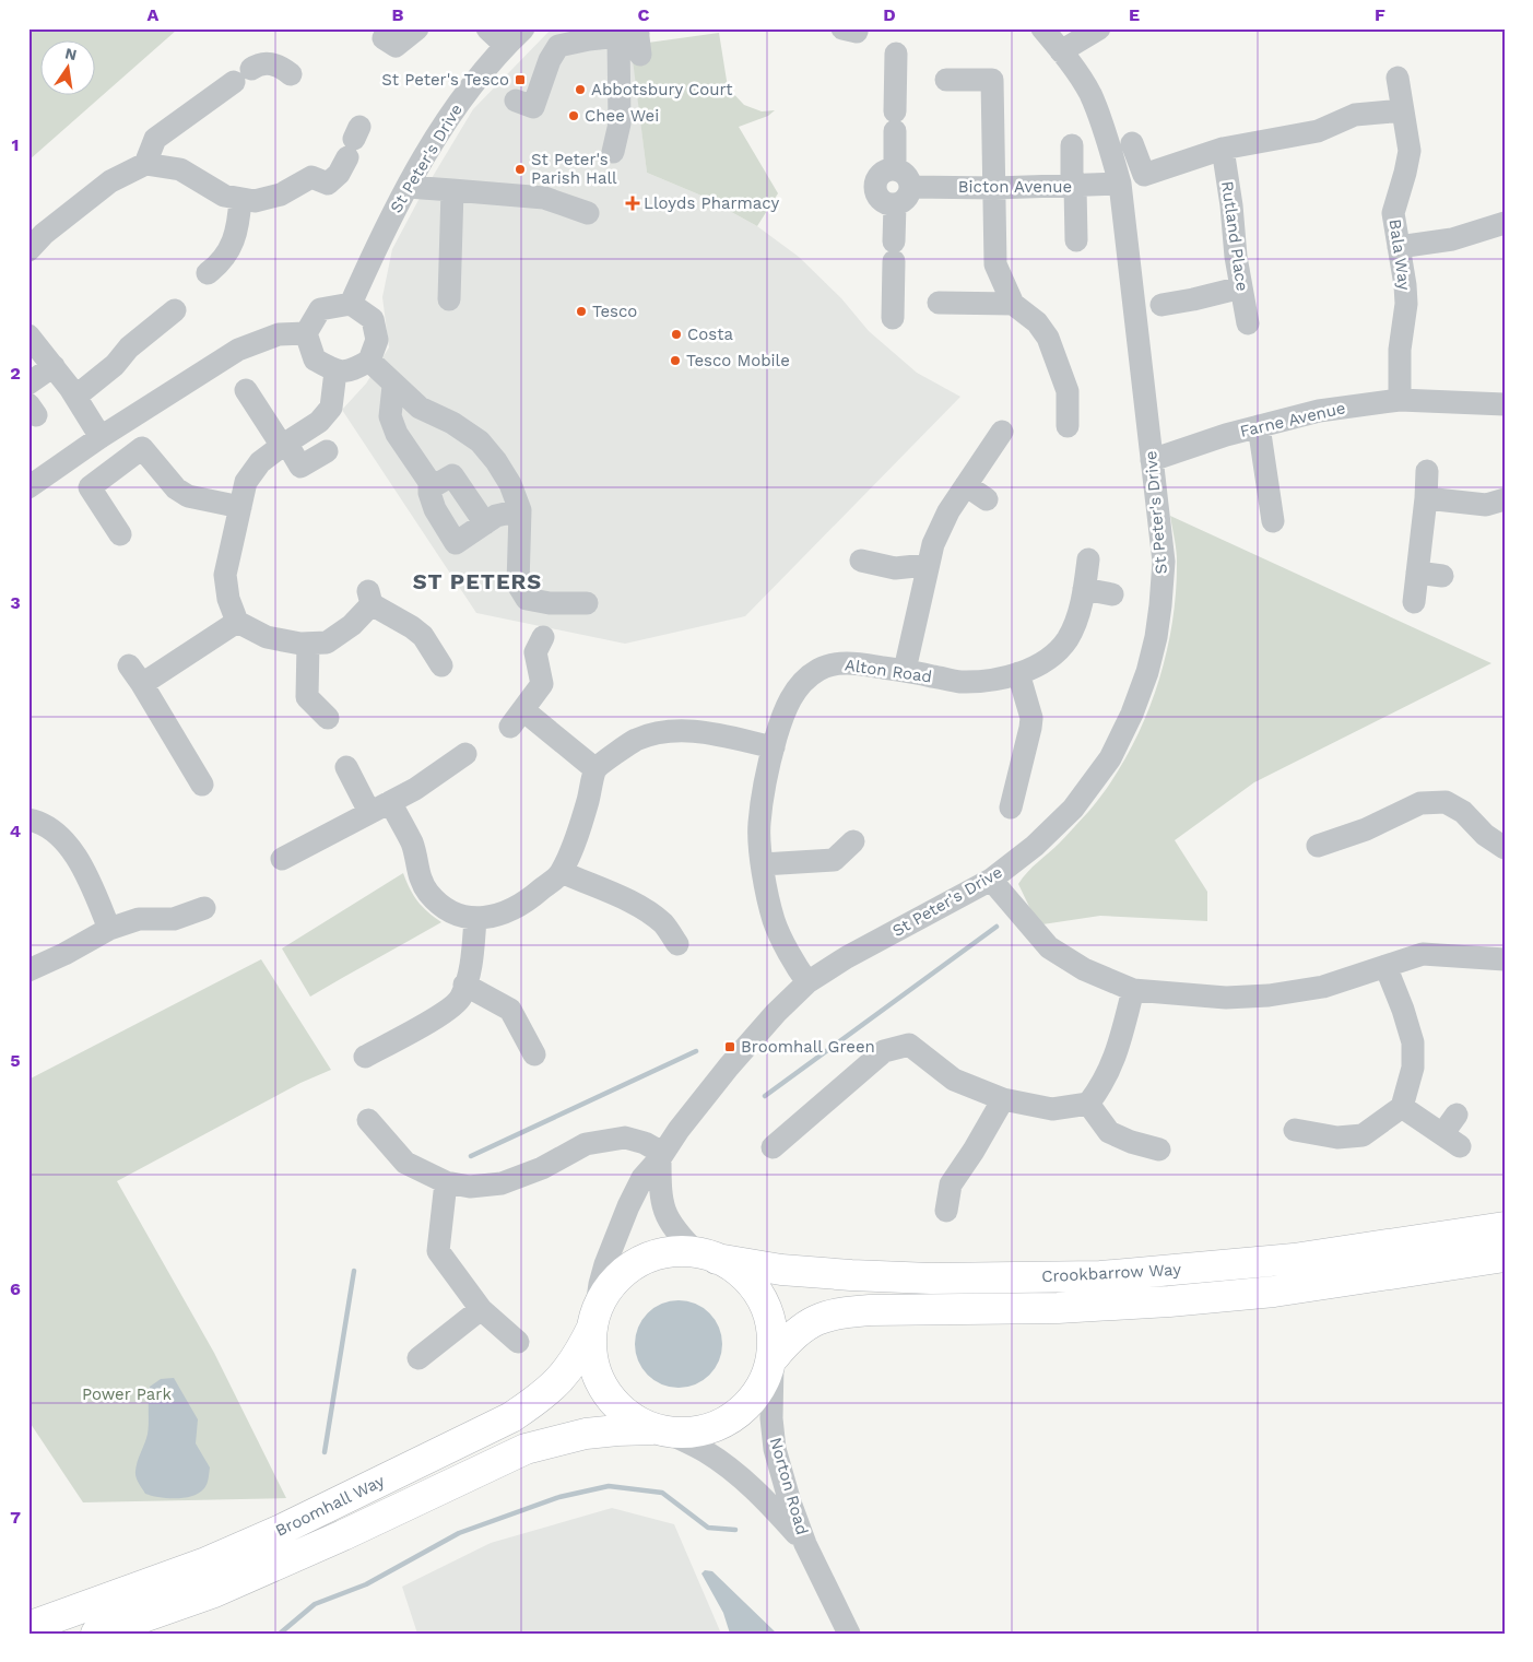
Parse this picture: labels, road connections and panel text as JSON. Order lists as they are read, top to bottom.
{
  "streets": {
    "highway": ["Crookbarrow Way", "Broomhall Way"],
    "street": [
      "St Peter's Drive",
      "Bicton Avenue",
      "Rutland Place",
      "Bala Way",
      "Farne Avenue",
      "Alton Road",
      "Norton Road"
    ]
  },
  "crossings": [
    ["St Peter's Drive", "Bicton Avenue"],
    ["St Peter's Drive", "Farne Avenue"],
    ["St Peter's Drive", "Alton Road"],
    ["St Peter's Drive", "Crookbarrow Way"],
    ["St Peter's Drive", "Norton Road"],
    ["St Peter's Drive", "Broomhall Way"],
    ["Bala Way", "Farne Avenue"],
    ["Crookbarrow Way", "Norton Road"],
    ["Crookbarrow Way", "Broomhall Way"],
    ["Norton Road", "Broomhall Way"]
  ],
  "districts": ["ST PETERS"],
  "parks": ["Power Park"],
  "places": {
    "transit": ["St Peter's Tesco", "Broomhall Green"],
    "other": [
      "Abbotsbury Court",
      "Chee Wei",
      "St Peter's Parish Hall",
      "Tesco",
      "Costa",
      "Tesco Mobile"
    ],
    "health": ["Lloyds Pharmacy"]
  },
  "north": "top",
  "grid": {
    "columns": [
      "A",
      "B",
      "C",
      "D",
      "E",
      "F"
    ],
    "rows": [
      "1",
      "2",
      "3",
      "4",
      "5",
      "6",
      "7"
    ]
  }
}
